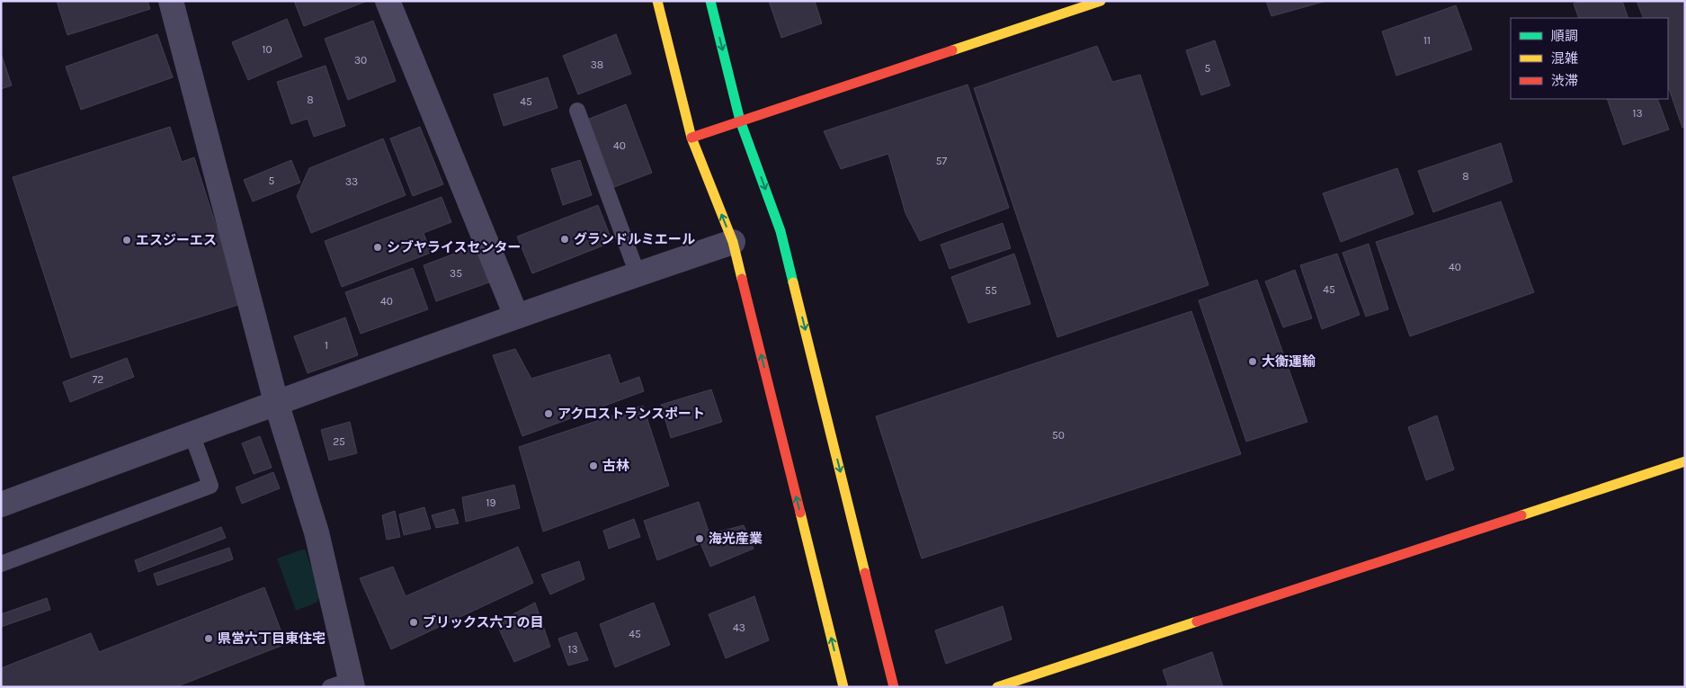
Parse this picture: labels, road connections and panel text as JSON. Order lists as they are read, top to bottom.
{
  "places": [
    "グランドルミエール",
    "エスジーエス",
    "シブヤライスセンター",
    "大衡運輸",
    "アクロストランスポート",
    "古林",
    "海光産業",
    "ブリックス六丁の目",
    "県営六丁目東住宅"
  ],
  "house_numbers": [
    "11",
    "10",
    "30",
    "38",
    "5",
    "8",
    "45",
    "13",
    "40",
    "57",
    "8",
    "5",
    "33",
    "40",
    "35",
    "45",
    "55",
    "40",
    "1",
    "72",
    "50",
    "25",
    "19",
    "43",
    "45",
    "13"
  ],
  "legend": ["順調", "混雑", "渋滞"]
}
